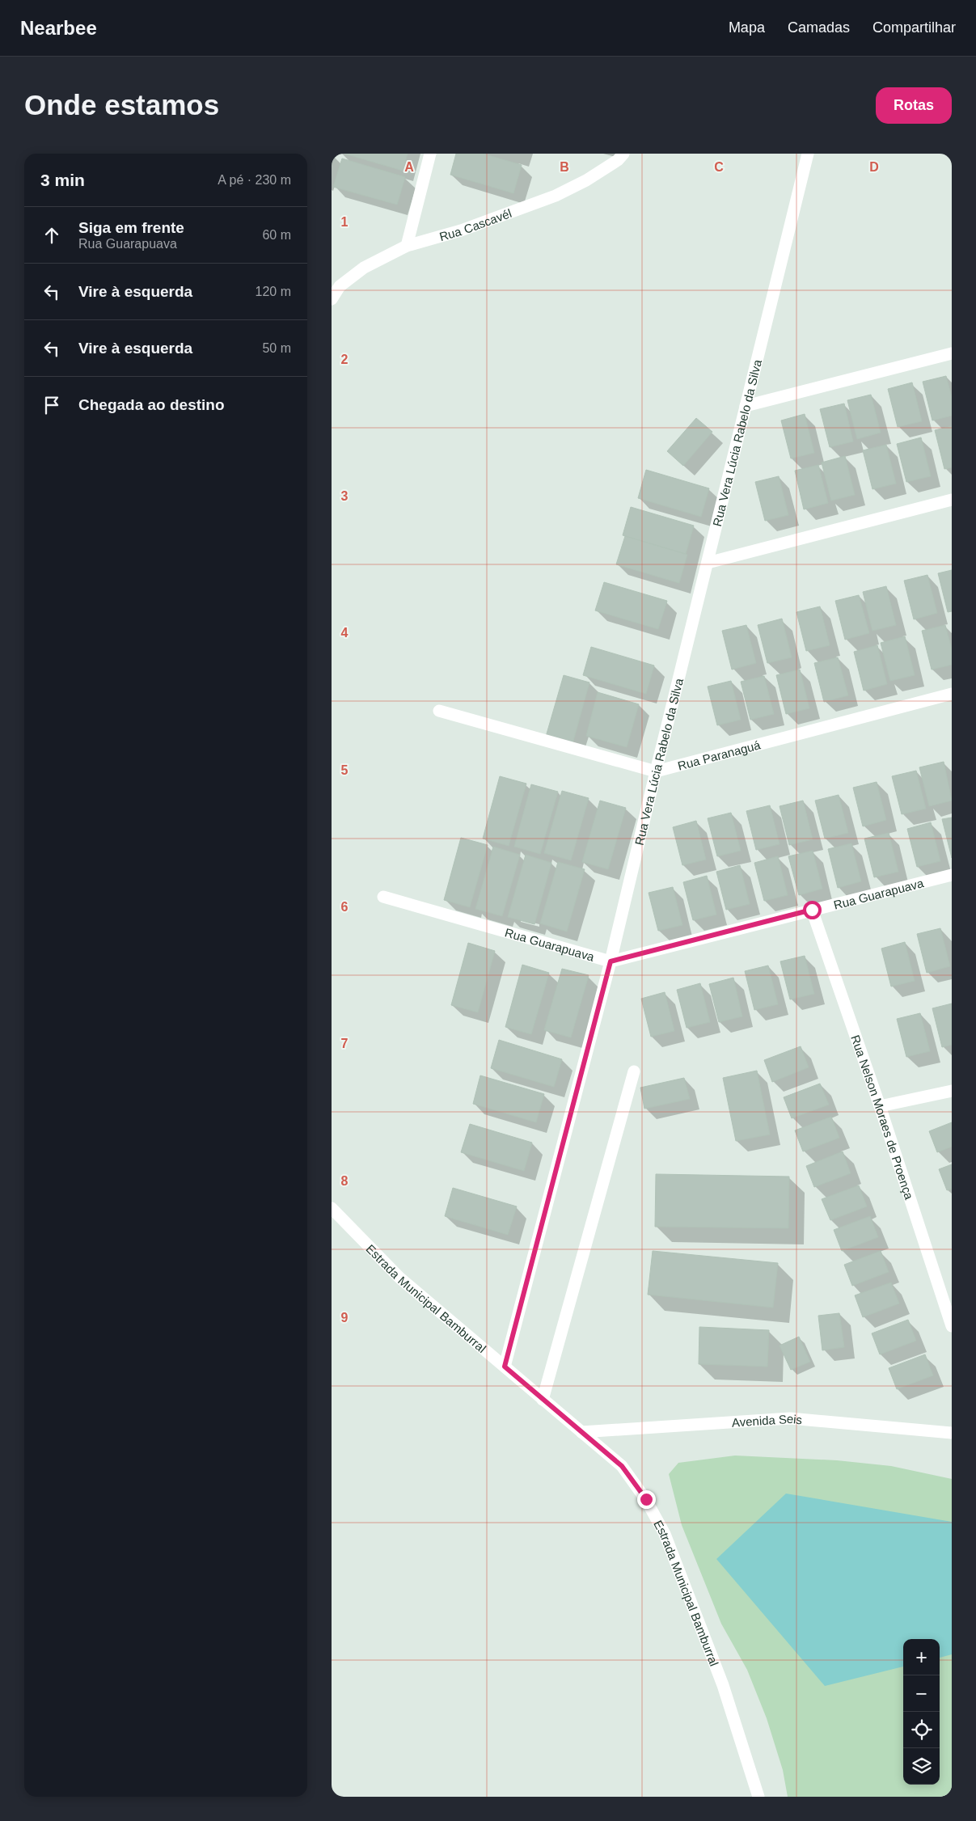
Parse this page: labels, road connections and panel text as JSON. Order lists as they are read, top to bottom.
{
  "streets": {
    "street": [
      "Rua Cascavél",
      "Rua Vera Lúcia Rabelo da Silva",
      "Rua Paranaguá",
      "Rua Guarapuava",
      "Rua Nelson Moraes de Proença",
      "Estrada Municipal Bamburral",
      "Avenida Seis"
    ]
  },
  "crossings": [
    ["Rua Vera Lúcia Rabelo da Silva", "Rua Paranaguá"],
    ["Rua Vera Lúcia Rabelo da Silva", "Rua Guarapuava"],
    ["Rua Vera Lúcia Rabelo da Silva", "Estrada Municipal Bamburral"],
    ["Rua Guarapuava", "Rua Nelson Moraes de Proença"],
    ["Estrada Municipal Bamburral", "Avenida Seis"]
  ],
  "page": {
    "header": "Nearbee",
    "nav": ["Mapa", "Camadas", "Compartilhar"],
    "buttons": "Rotas",
    "title": "Onde estamos",
    "heading": ["3 min", "A pé · 230 m"],
    "list": [
      ["Siga em frente", "Rua Guarapuava", "60 m"],
      ["Vire à esquerda", "120 m"],
      ["Vire à esquerda", "50 m"],
      "Chegada ao destino"
    ],
    "map_buttons": ["+", "−"]
  },
  "grid": {
    "columns": [
      "A",
      "B",
      "C",
      "D"
    ],
    "rows": [
      "1",
      "2",
      "3",
      "4",
      "5",
      "6",
      "7",
      "8",
      "9"
    ]
  }
}
